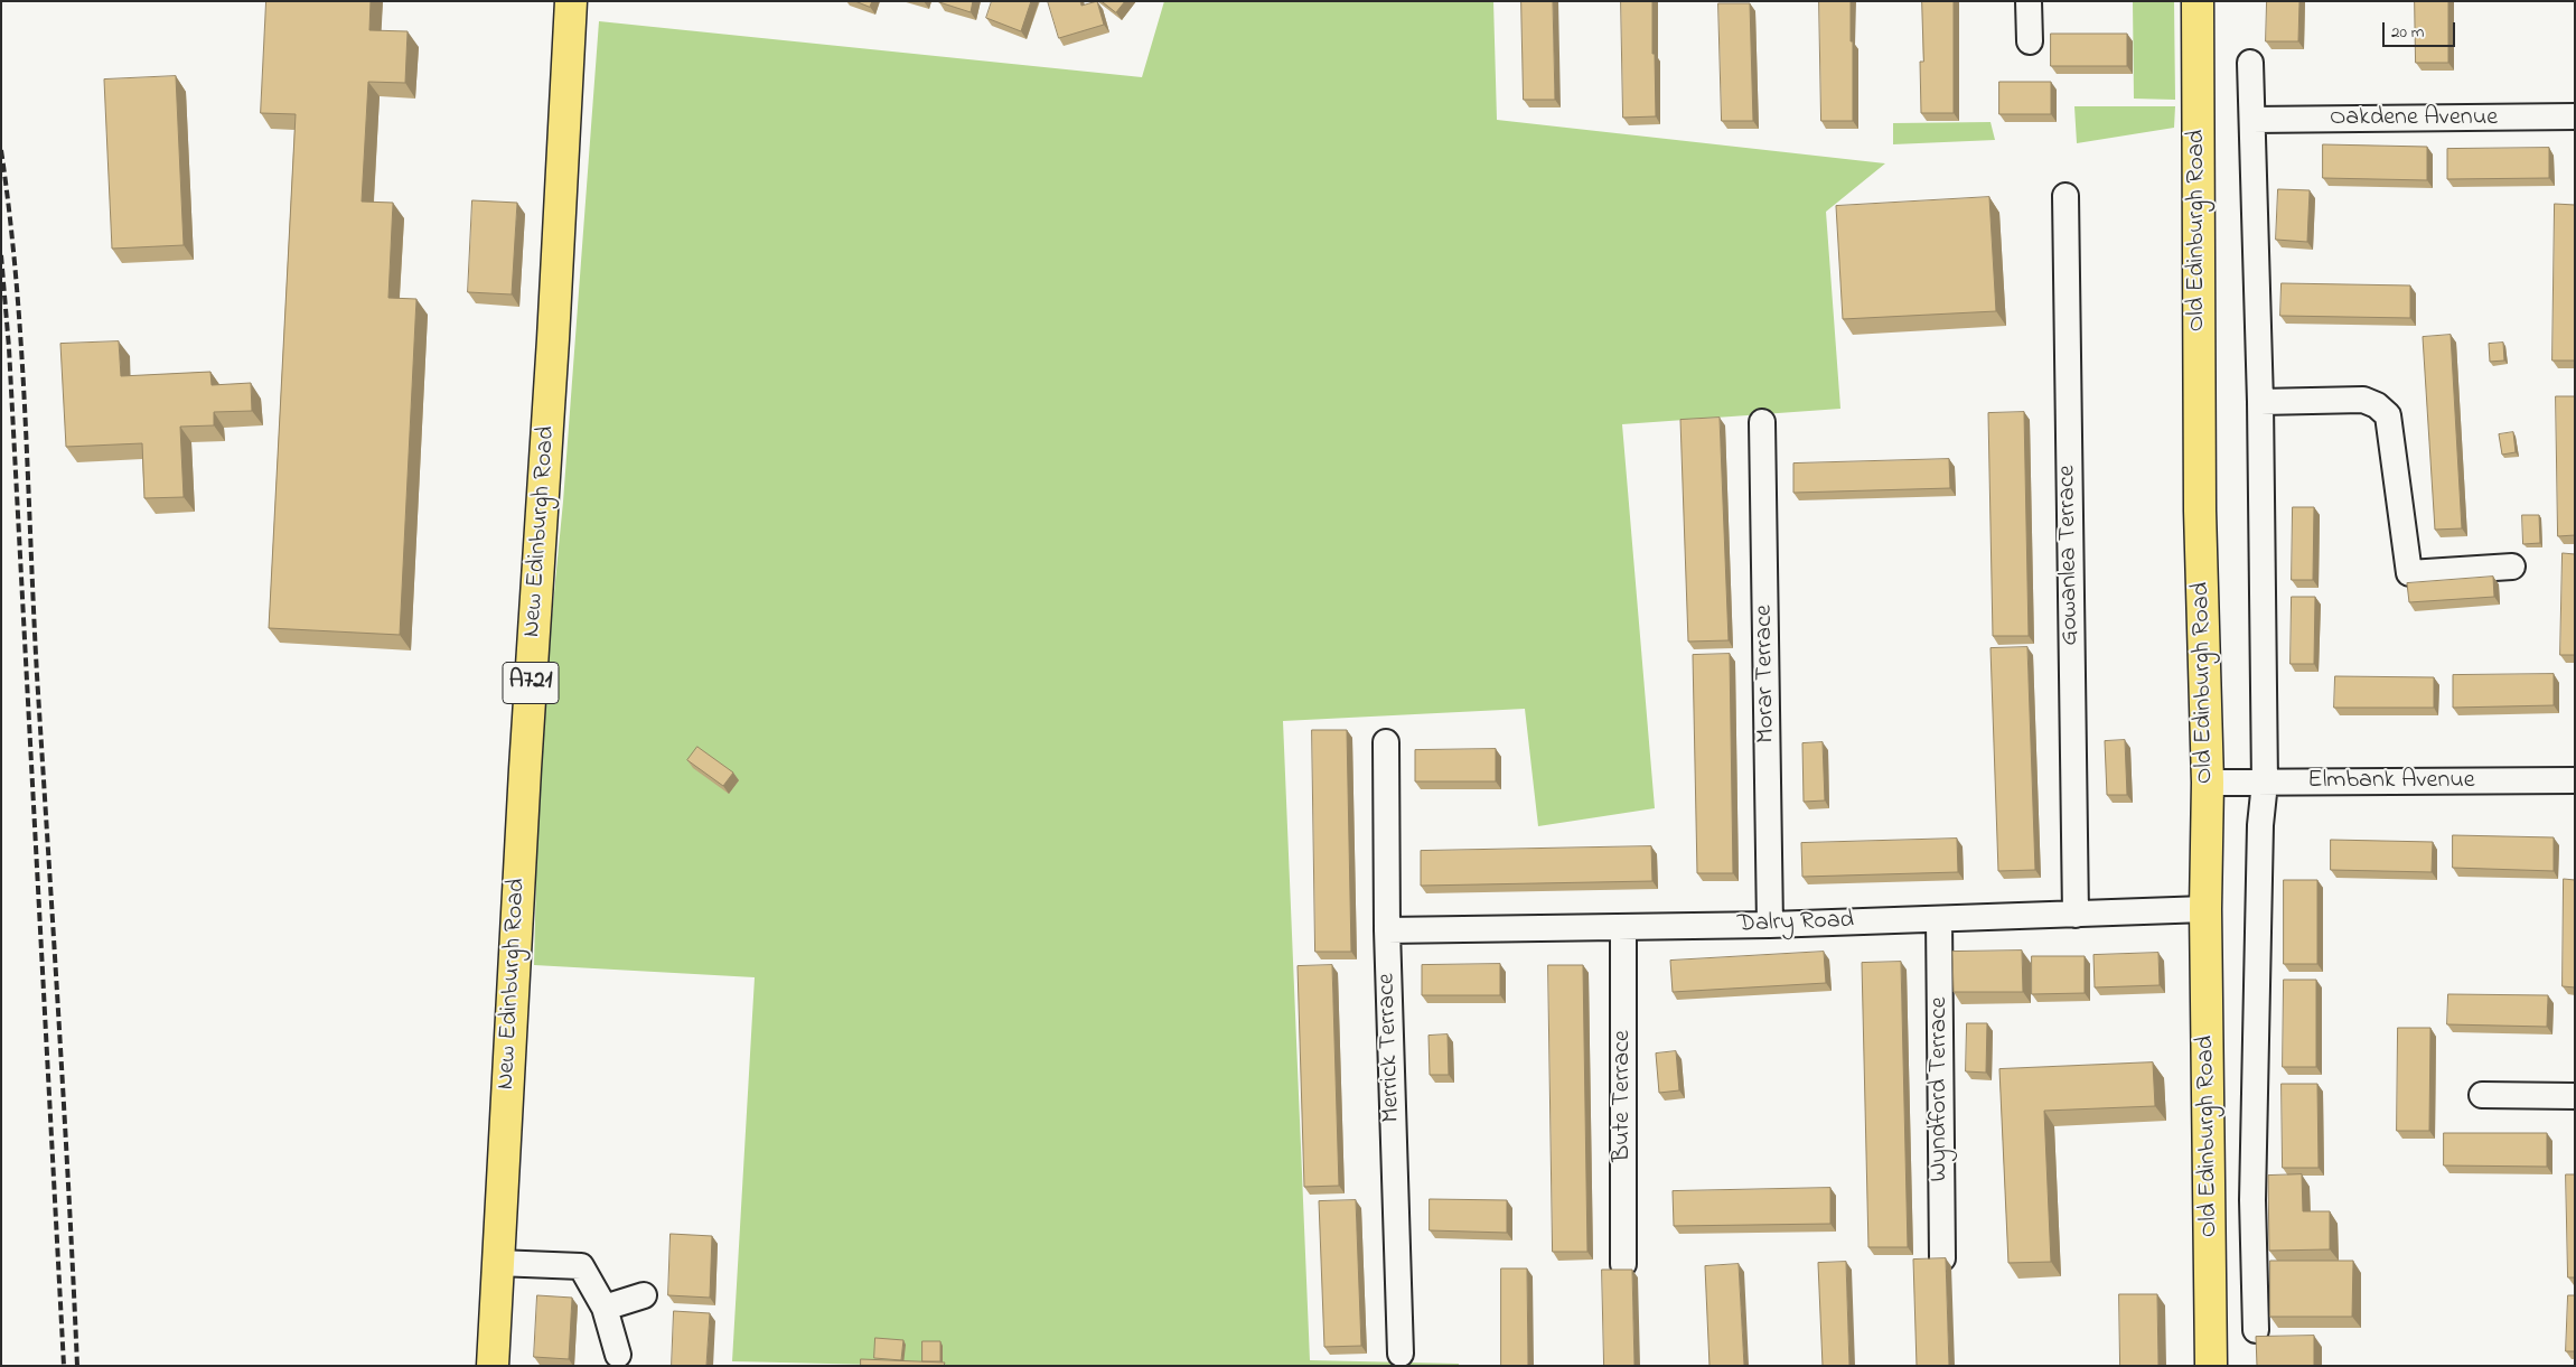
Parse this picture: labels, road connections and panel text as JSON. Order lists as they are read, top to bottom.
{
  "streets": {
    "main road": ["Old Edinburgh Road", "New Edinburgh Road", "A721"],
    "street": [
      "Oakdene Avenue",
      "Gowanlea Terrace",
      "Morar Terrace",
      "Elmbank Avenue",
      "Dalry Road",
      "Merrick Terrace",
      "Wyndford Terrace",
      "Bute Terrace"
    ]
  },
  "crossings": [
    ["Oakdene Avenue", "Old Edinburgh Road"],
    ["Old Edinburgh Road", "Elmbank Avenue"],
    ["Old Edinburgh Road", "Dalry Road"],
    ["Gowanlea Terrace", "Dalry Road"],
    ["Morar Terrace", "Dalry Road"],
    ["Dalry Road", "Merrick Terrace"],
    ["Dalry Road", "Wyndford Terrace"],
    ["Dalry Road", "Bute Terrace"]
  ],
  "scale_bar": "20 m"
}
